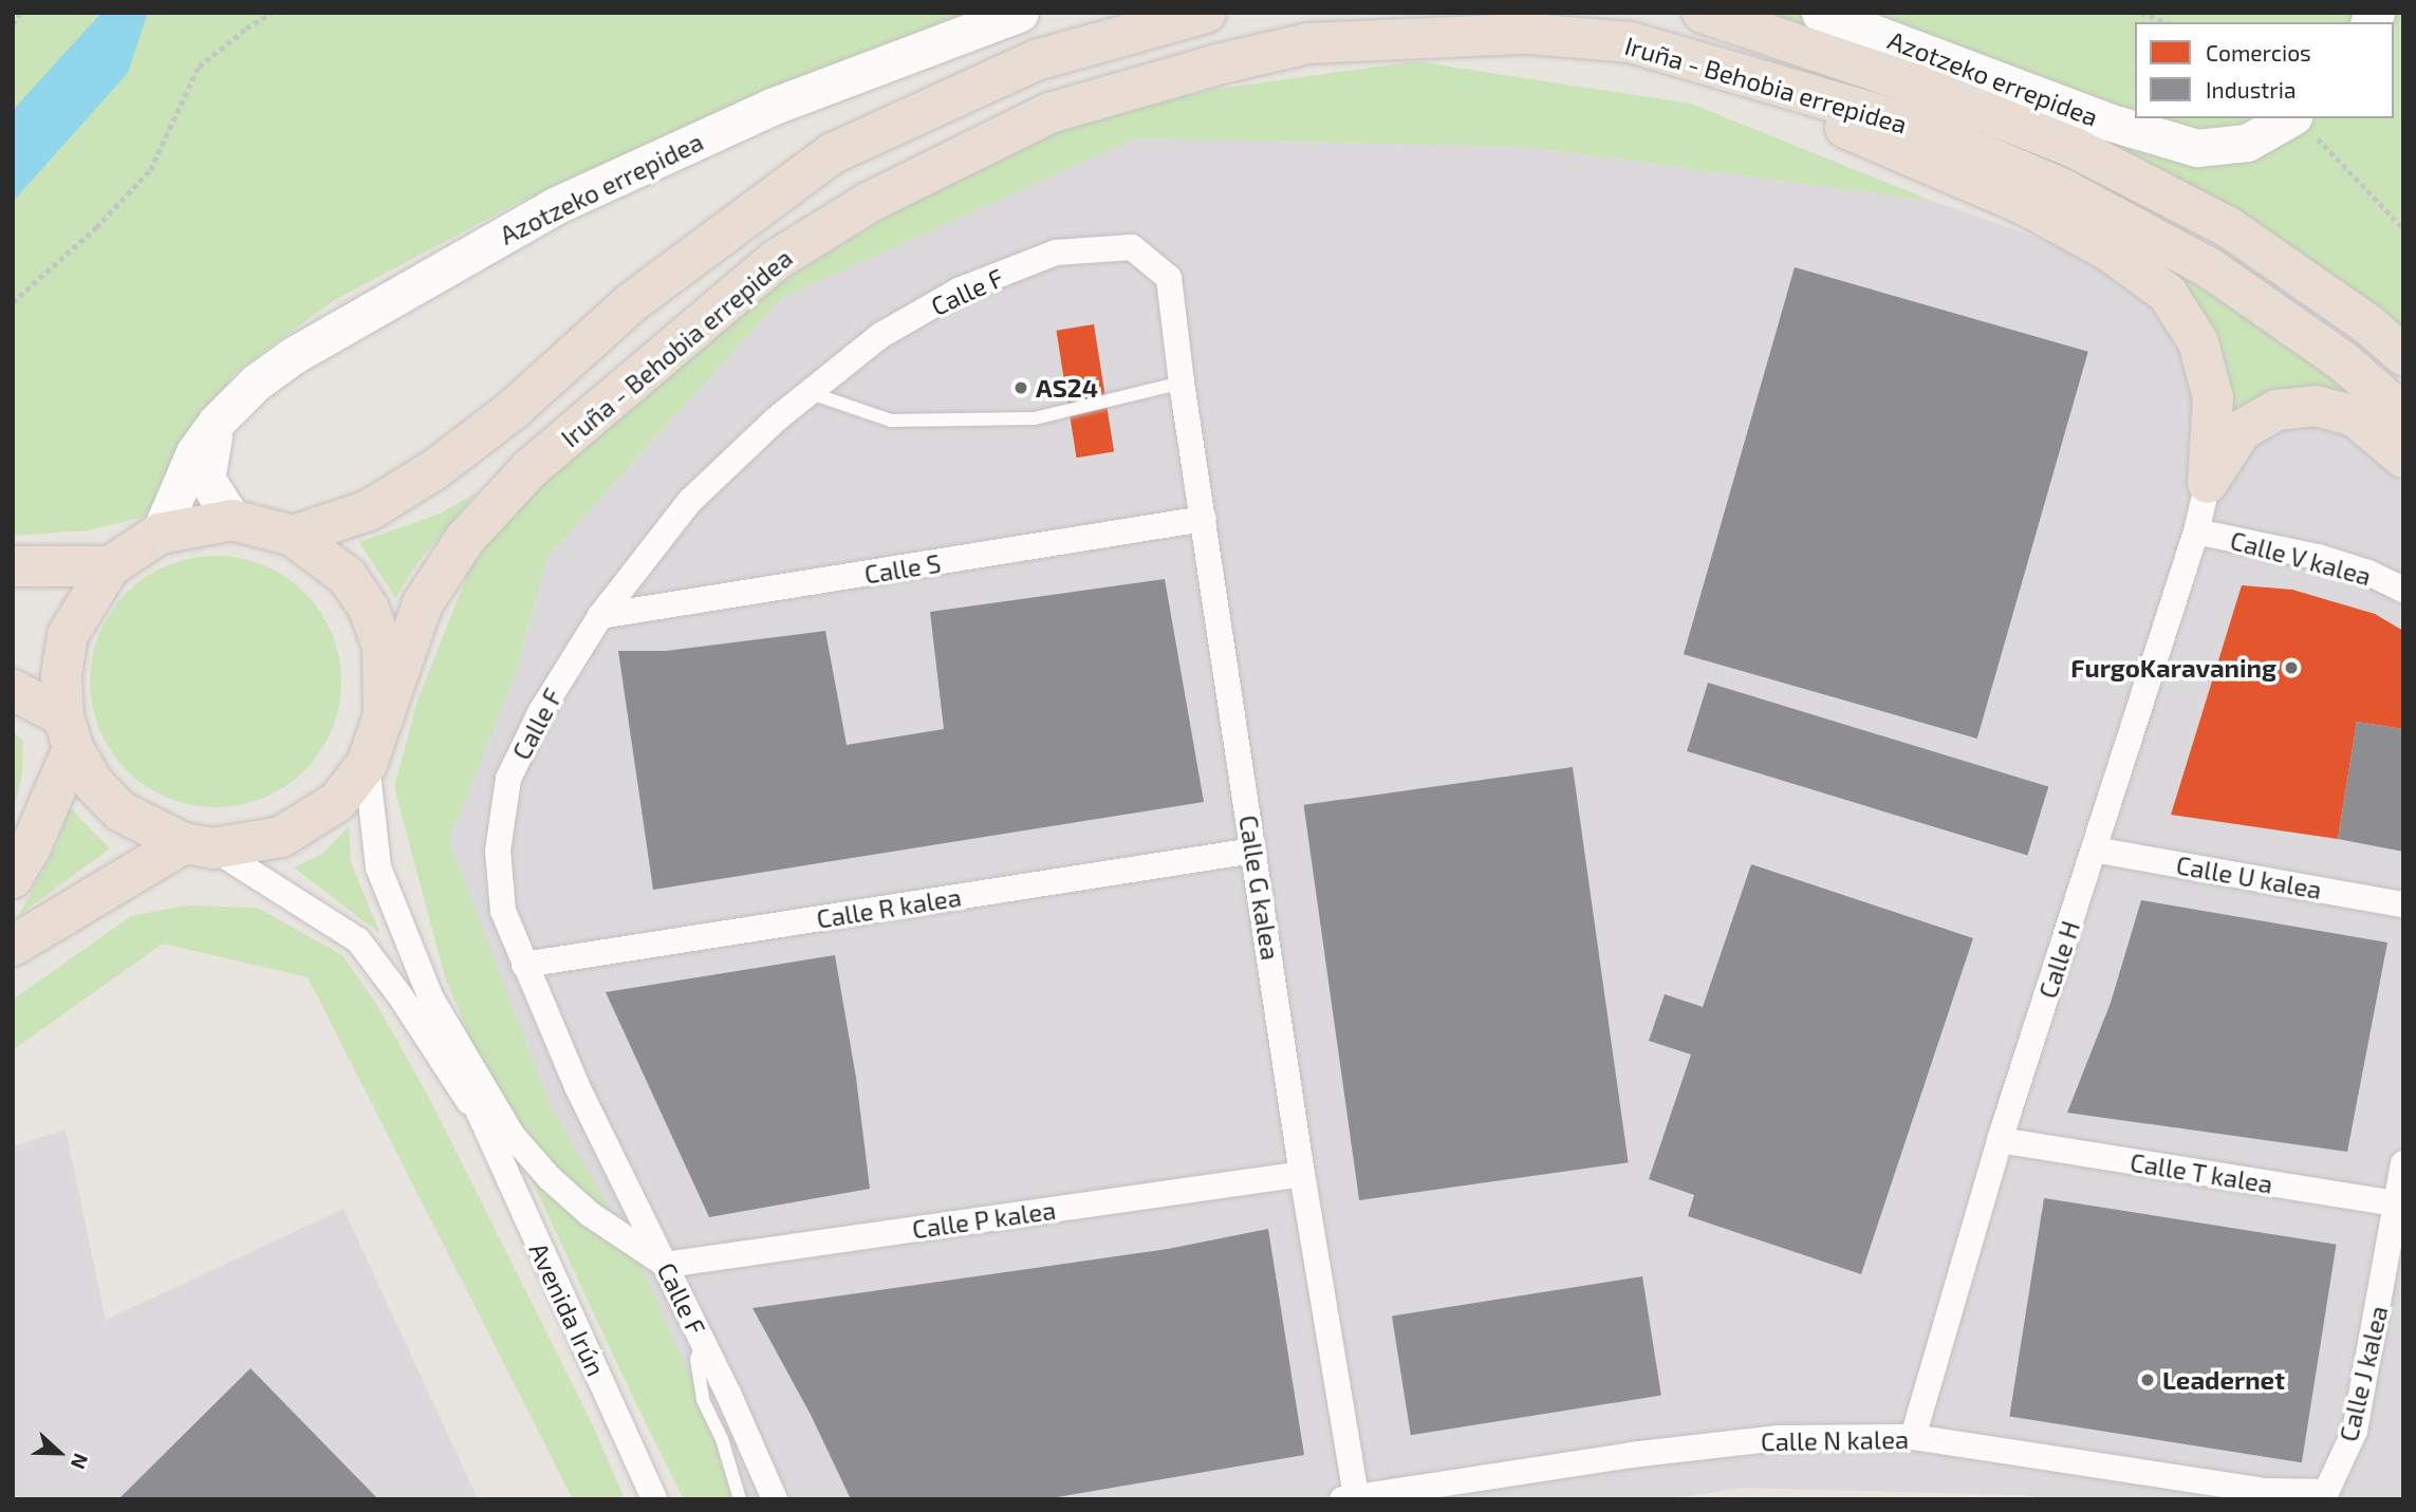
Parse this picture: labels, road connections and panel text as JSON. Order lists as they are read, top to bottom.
{
  "streets": {
    "highway": ["Iruña - Behobia errepidea"],
    "street": [
      "Azotzeko errepidea",
      "Calle F",
      "Calle V kalea",
      "Calle S",
      "Calle U kalea",
      "Calle G kalea",
      "Calle R kalea",
      "Calle H",
      "Calle T kalea",
      "Calle P kalea",
      "Avenida Irún",
      "Calle J kalea",
      "Calle N kalea"
    ]
  },
  "crossings": [
    ["Iruña - Behobia errepidea", "Avenida Irún"],
    ["Calle F", "Calle S"],
    ["Calle F", "Calle G kalea"],
    ["Calle F", "Calle R kalea"],
    ["Calle F", "Calle P kalea"],
    ["Calle F", "Avenida Irún"],
    ["Calle V kalea", "Calle H"],
    ["Calle S", "Calle G kalea"],
    ["Calle U kalea", "Calle H"],
    ["Calle G kalea", "Calle R kalea"],
    ["Calle G kalea", "Calle P kalea"],
    ["Calle G kalea", "Calle N kalea"],
    ["Calle H", "Calle T kalea"],
    ["Calle H", "Calle N kalea"],
    ["Calle T kalea", "Calle J kalea"],
    ["Calle P kalea", "Avenida Irún"],
    ["Calle J kalea", "Calle N kalea"]
  ],
  "places": ["AS24", "FurgoKaravaning", "Leadernet"],
  "legend": ["Comercios", "Industria"],
  "north": "right"
}
